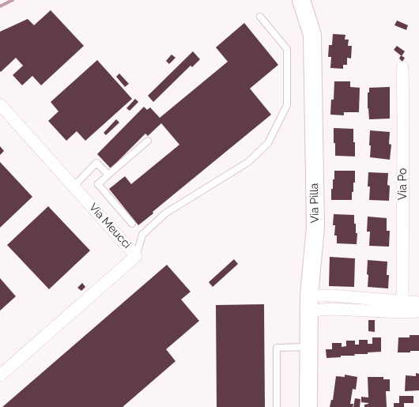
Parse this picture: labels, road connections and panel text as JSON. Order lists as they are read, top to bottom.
{
  "streets": {
    "main road": ["Via Pilla"],
    "street": ["Via Po", "Via Meucci"]
  }
}
